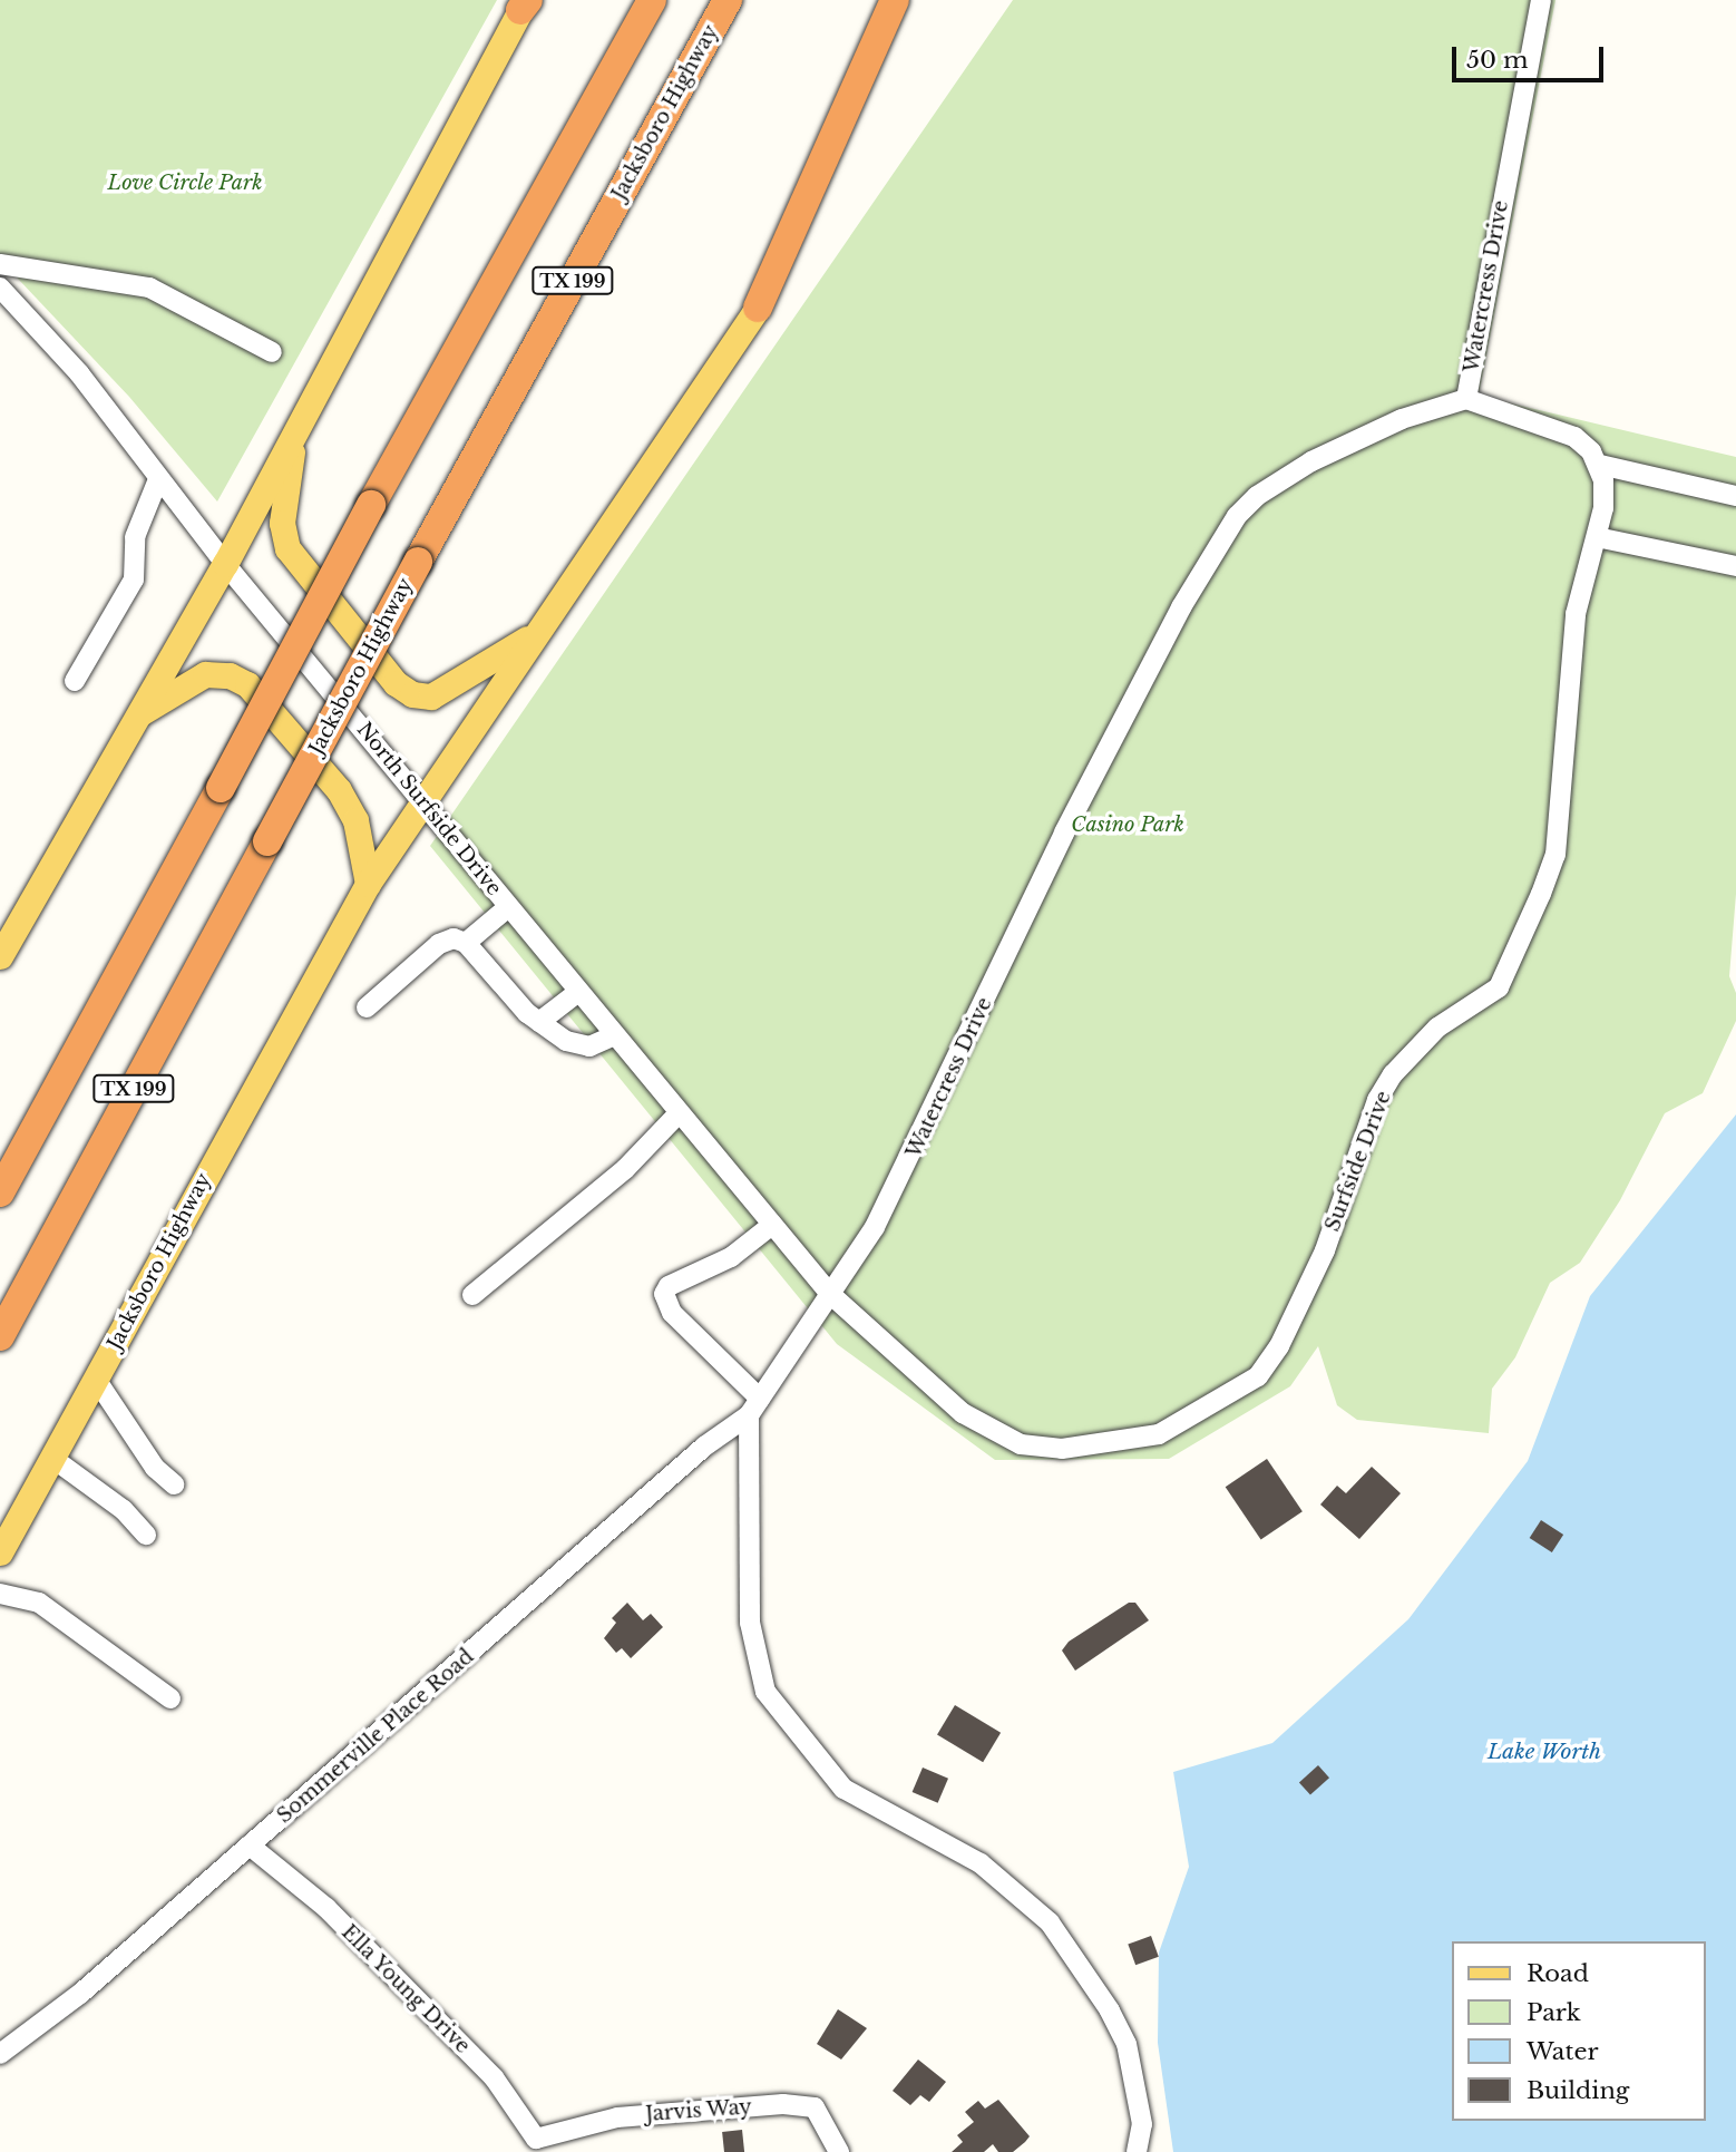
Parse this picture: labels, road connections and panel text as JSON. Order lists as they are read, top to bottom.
{
  "streets": {
    "highway": ["Jacksboro Highway", "TX 199"],
    "street": [
      "Watercress Drive",
      "North Surfside Drive",
      "Surfside Drive",
      "Sommerville Place Road",
      "Ella Young Drive",
      "Jarvis Way"
    ]
  },
  "crossings": [
    ["Jacksboro Highway", "North Surfside Drive"],
    ["Watercress Drive", "North Surfside Drive"],
    ["Watercress Drive", "Surfside Drive"],
    ["Watercress Drive", "Sommerville Place Road"],
    ["North Surfside Drive", "Surfside Drive"],
    ["Sommerville Place Road", "Ella Young Drive"],
    ["Ella Young Drive", "Jarvis Way"]
  ],
  "water": ["Lake Worth"],
  "parks": ["Love Circle Park", "Casino Park"],
  "legend": [
    "Road",
    "Park",
    "Water",
    "Building"
  ],
  "scale_bar": "50 m"
}
